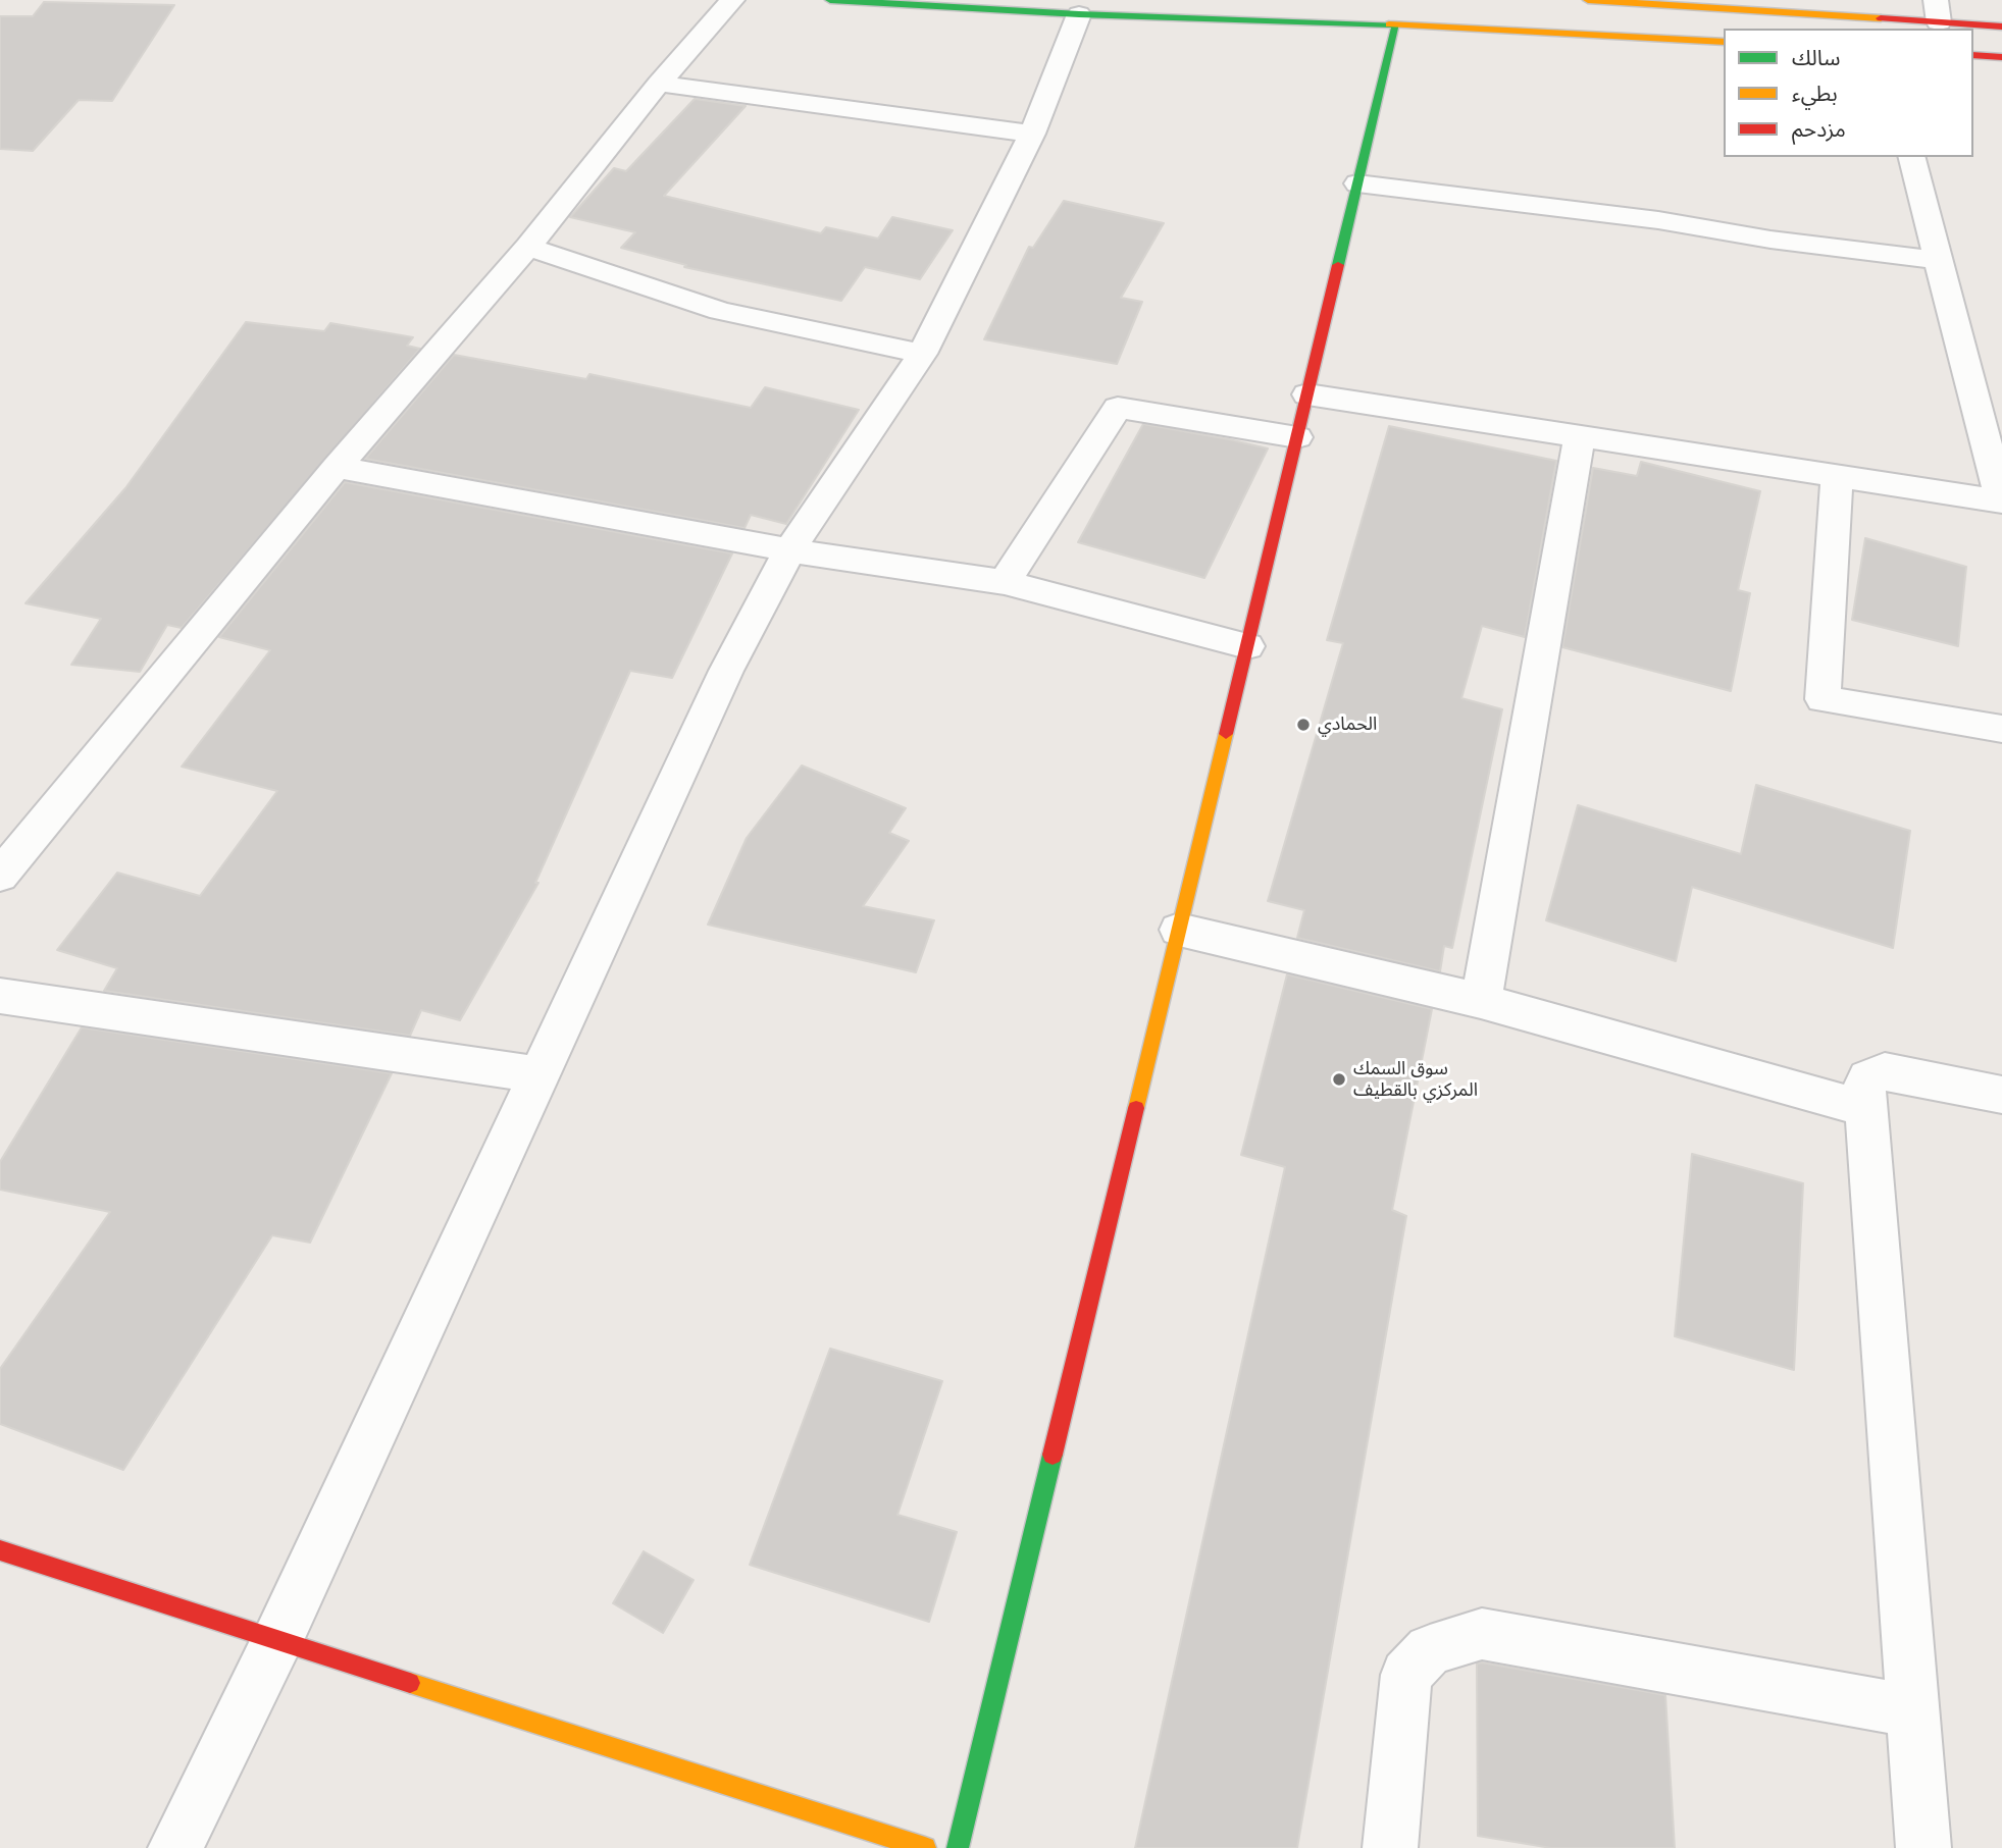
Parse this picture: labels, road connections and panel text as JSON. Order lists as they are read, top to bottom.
{
  "places": ["الحمادي", "سوق السمك المركزي بالقطيف"],
  "legend": ["سالك", "بطيء", "مزدحم"]
}
